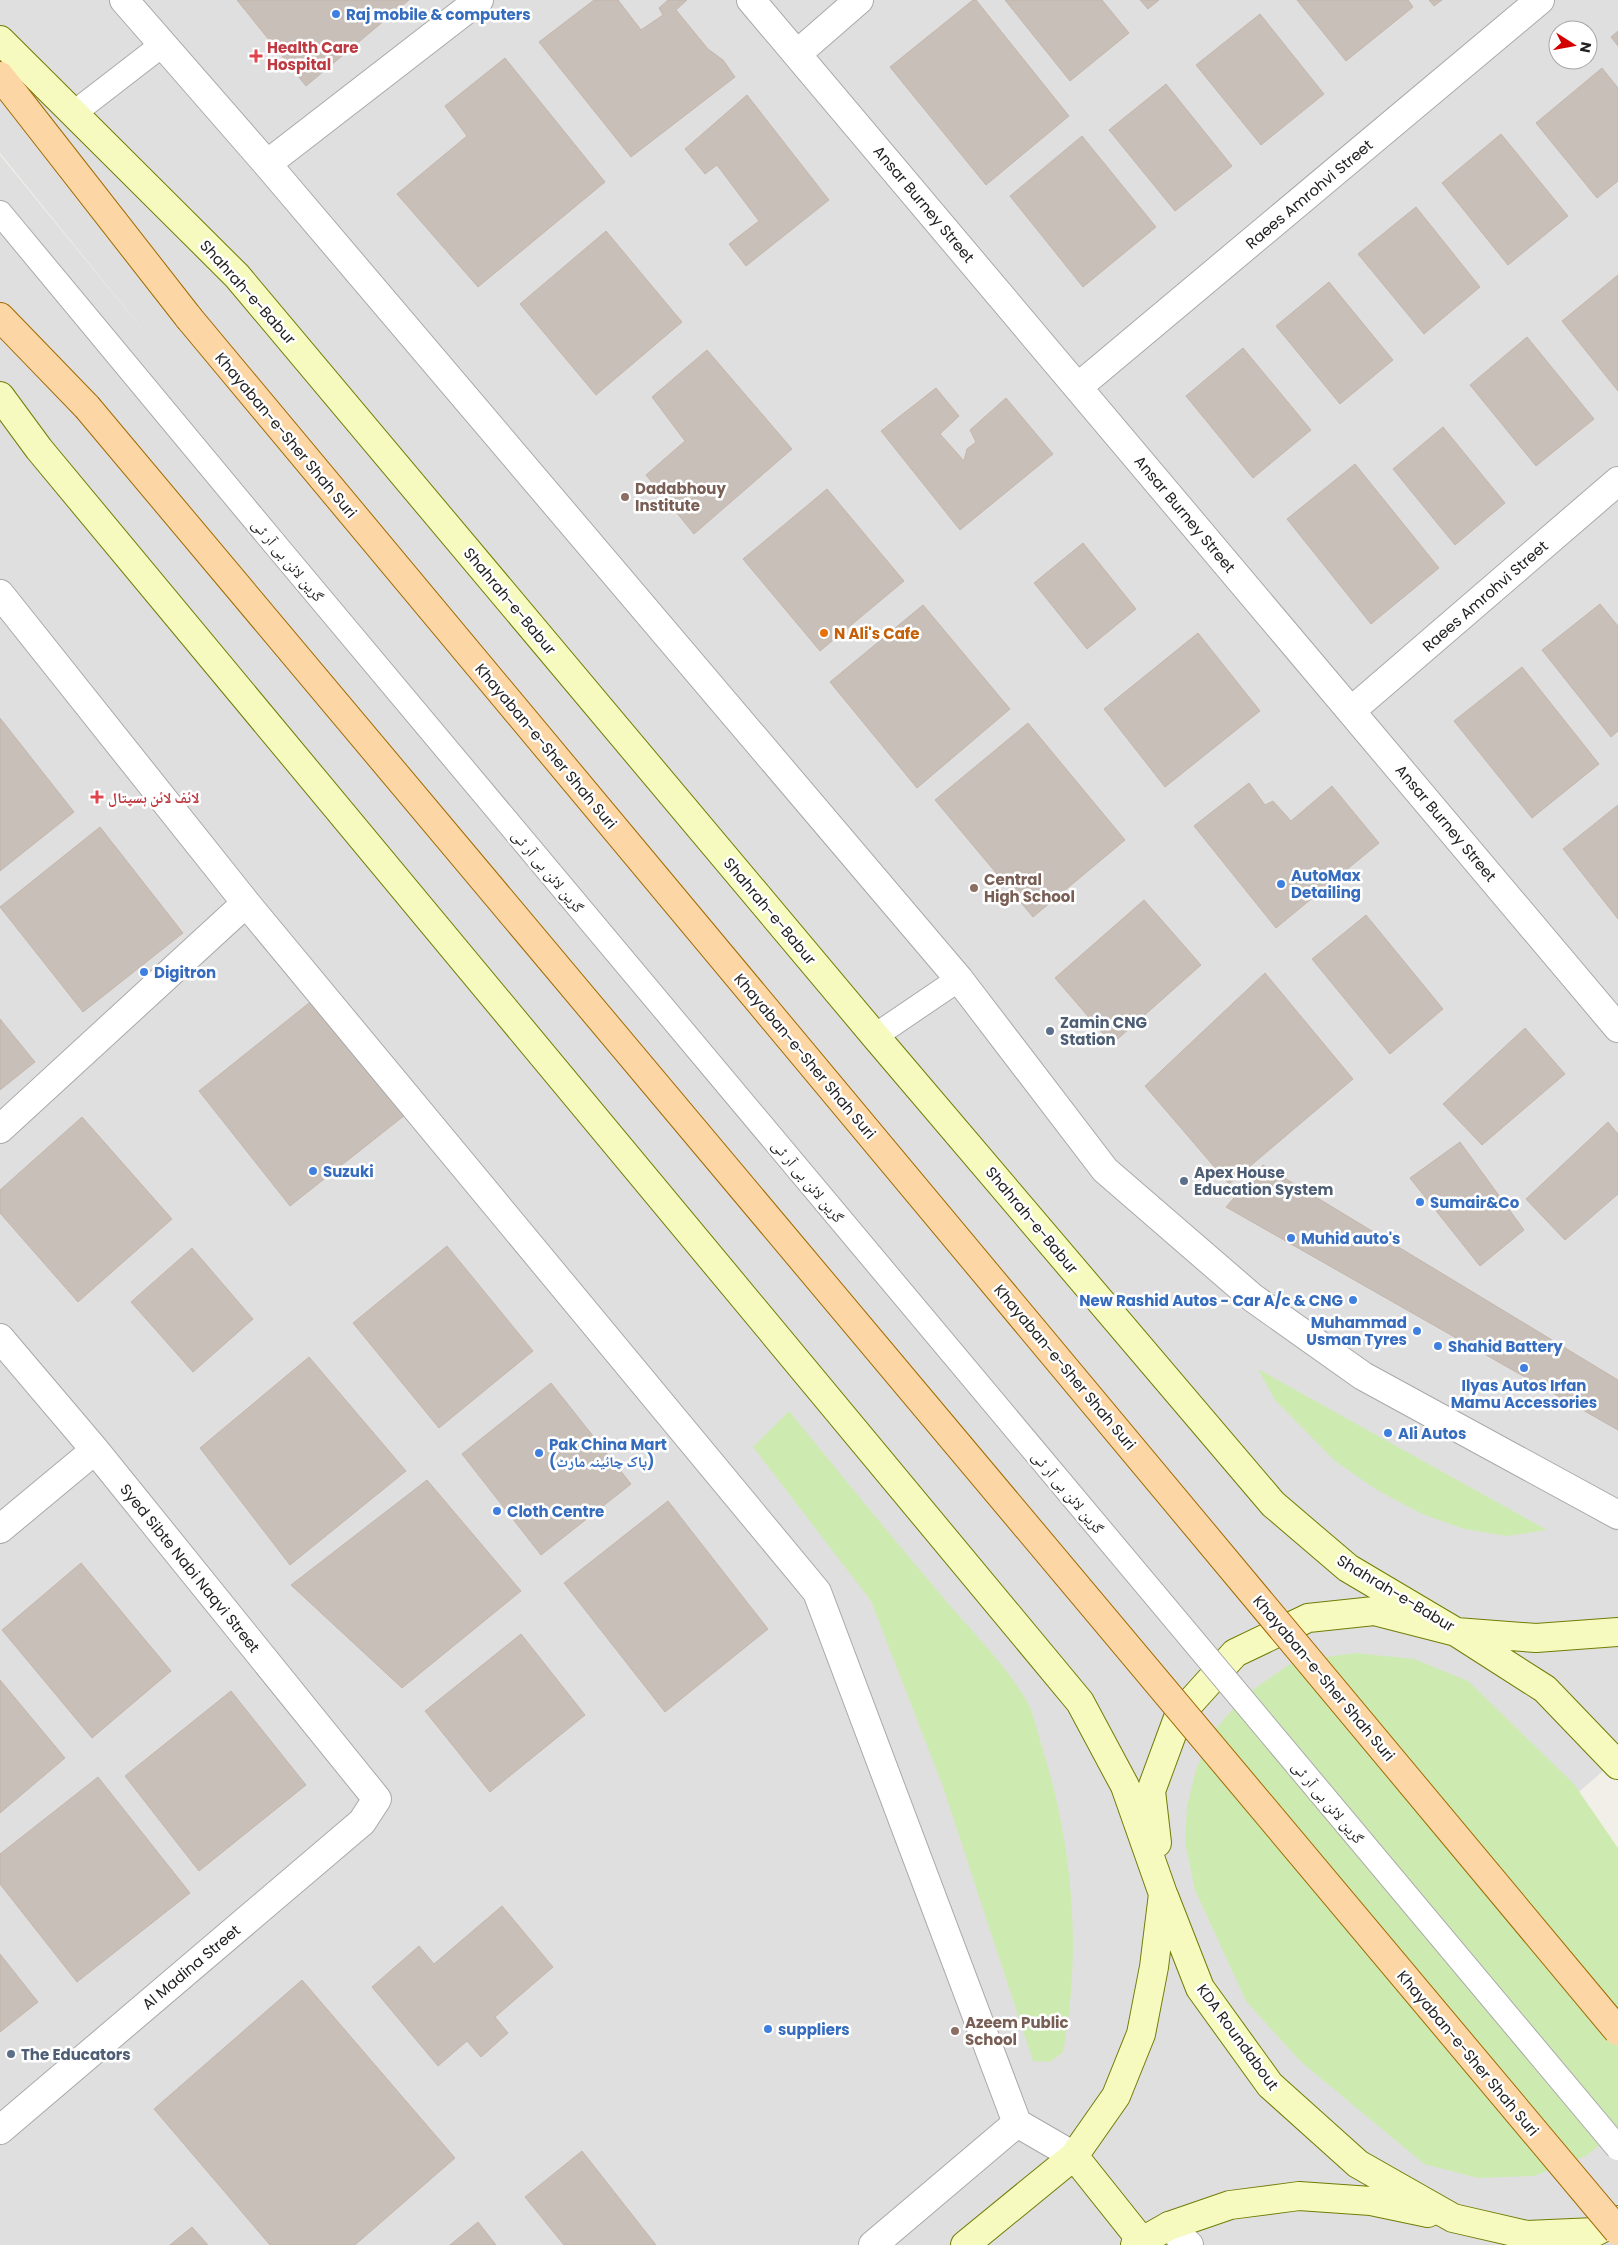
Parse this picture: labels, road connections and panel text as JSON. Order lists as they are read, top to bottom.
{
  "streets": {
    "main road": ["Shahrah-e-Babur", "Khayaban-e-Sher Shah Suri", "KDA Roundabout"],
    "street": [
      "Raees Amrohvi Street",
      "Ansar Burney Street",
      "Syed Sibte Nabi Naqvi Street",
      "Al Madina Street"
    ],
    "lane": ["گرین لائن بی آر ٹی"]
  },
  "crossings": [
    ["Raees Amrohvi Street", "Ansar Burney Street"],
    ["Shahrah-e-Babur", "KDA Roundabout"],
    ["Syed Sibte Nabi Naqvi Street", "Al Madina Street"]
  ],
  "places": {
    "other": [
      "Raj mobile & computers",
      "Dadabhouy Institute",
      "N Ali's Cafe",
      "AutoMax Detailing",
      "Central High School",
      "Digitron",
      "Zamin CNG Station",
      "Suzuki",
      "Apex House Education System",
      "Sumair&Co",
      "Muhid auto's",
      "New Rashid Autos - Car A/c & CNG",
      "Muhammad Usman Tyres",
      "Shahid Battery",
      "Ilyas Autos Irfan Mamu Accessories",
      "Ali Autos",
      "Pak China Mart (پاک چائینہ مارٹ)",
      "Cloth Centre",
      "suppliers",
      "Azeem Public School",
      "The Educators"
    ],
    "health": ["Health Care Hospital", "لائف لائن ہسپتال"]
  },
  "north": "right"
}
